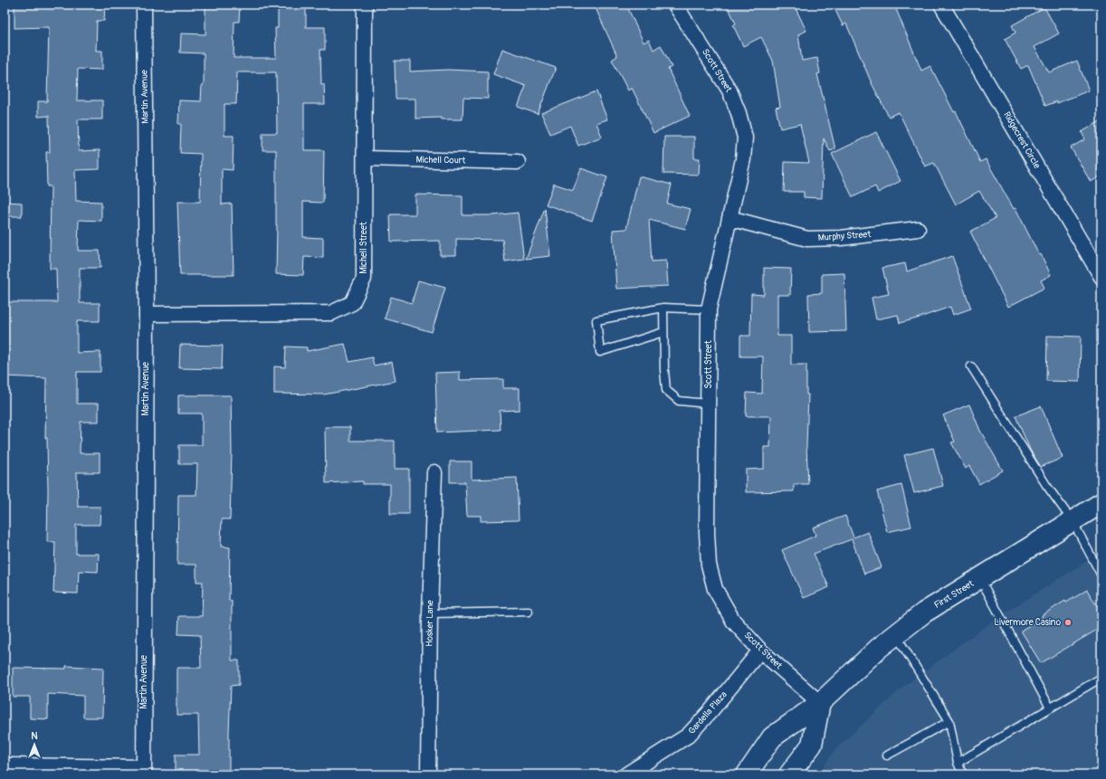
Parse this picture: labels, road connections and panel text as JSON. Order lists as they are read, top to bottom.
{
  "streets": {
    "main road": ["First Street"],
    "street": [
      "Scott Street",
      "Martin Avenue",
      "Ridgecrest Circle",
      "Michell Court",
      "Murphy Street",
      "Michell Street",
      "Hosker Lane",
      "Gardella Plaza"
    ]
  },
  "crossings": [
    ["Scott Street", "Murphy Street"],
    ["Scott Street", "First Street"],
    ["Scott Street", "Gardella Plaza"],
    ["Martin Avenue", "Michell Street"],
    ["Michell Court", "Michell Street"]
  ],
  "places": ["Livermore Casino"],
  "north": "top"
}
